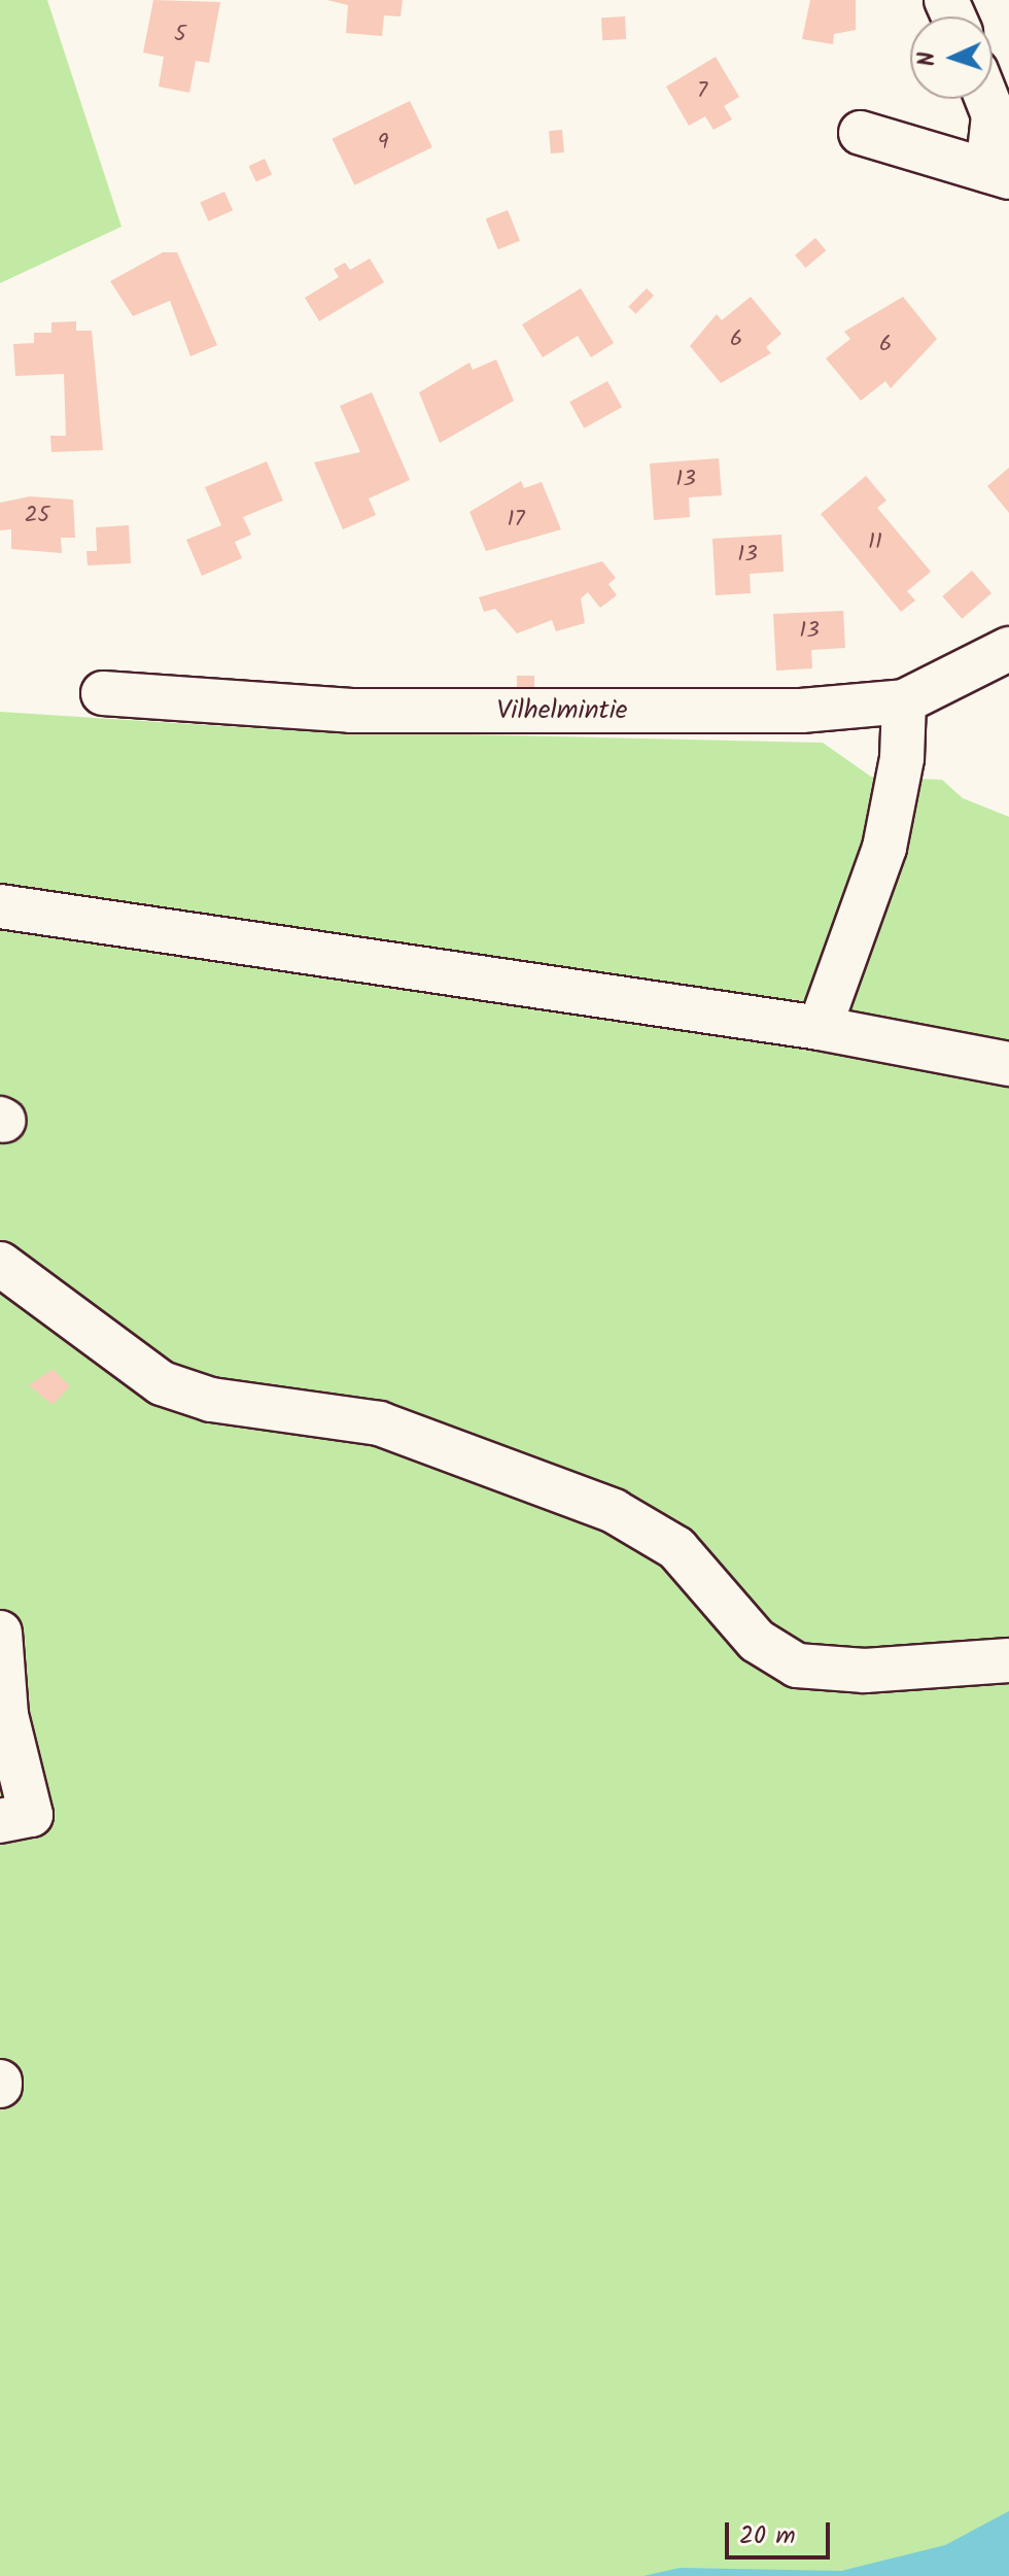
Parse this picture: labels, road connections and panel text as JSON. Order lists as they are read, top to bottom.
{
  "streets": {
    "street": ["Vilhelmintie"]
  },
  "house_numbers": [
    "5",
    "7",
    "9",
    "6",
    "6",
    "13",
    "25",
    "17",
    "11",
    "13",
    "13"
  ],
  "scale_bar": "20 m",
  "north": "left"
}
